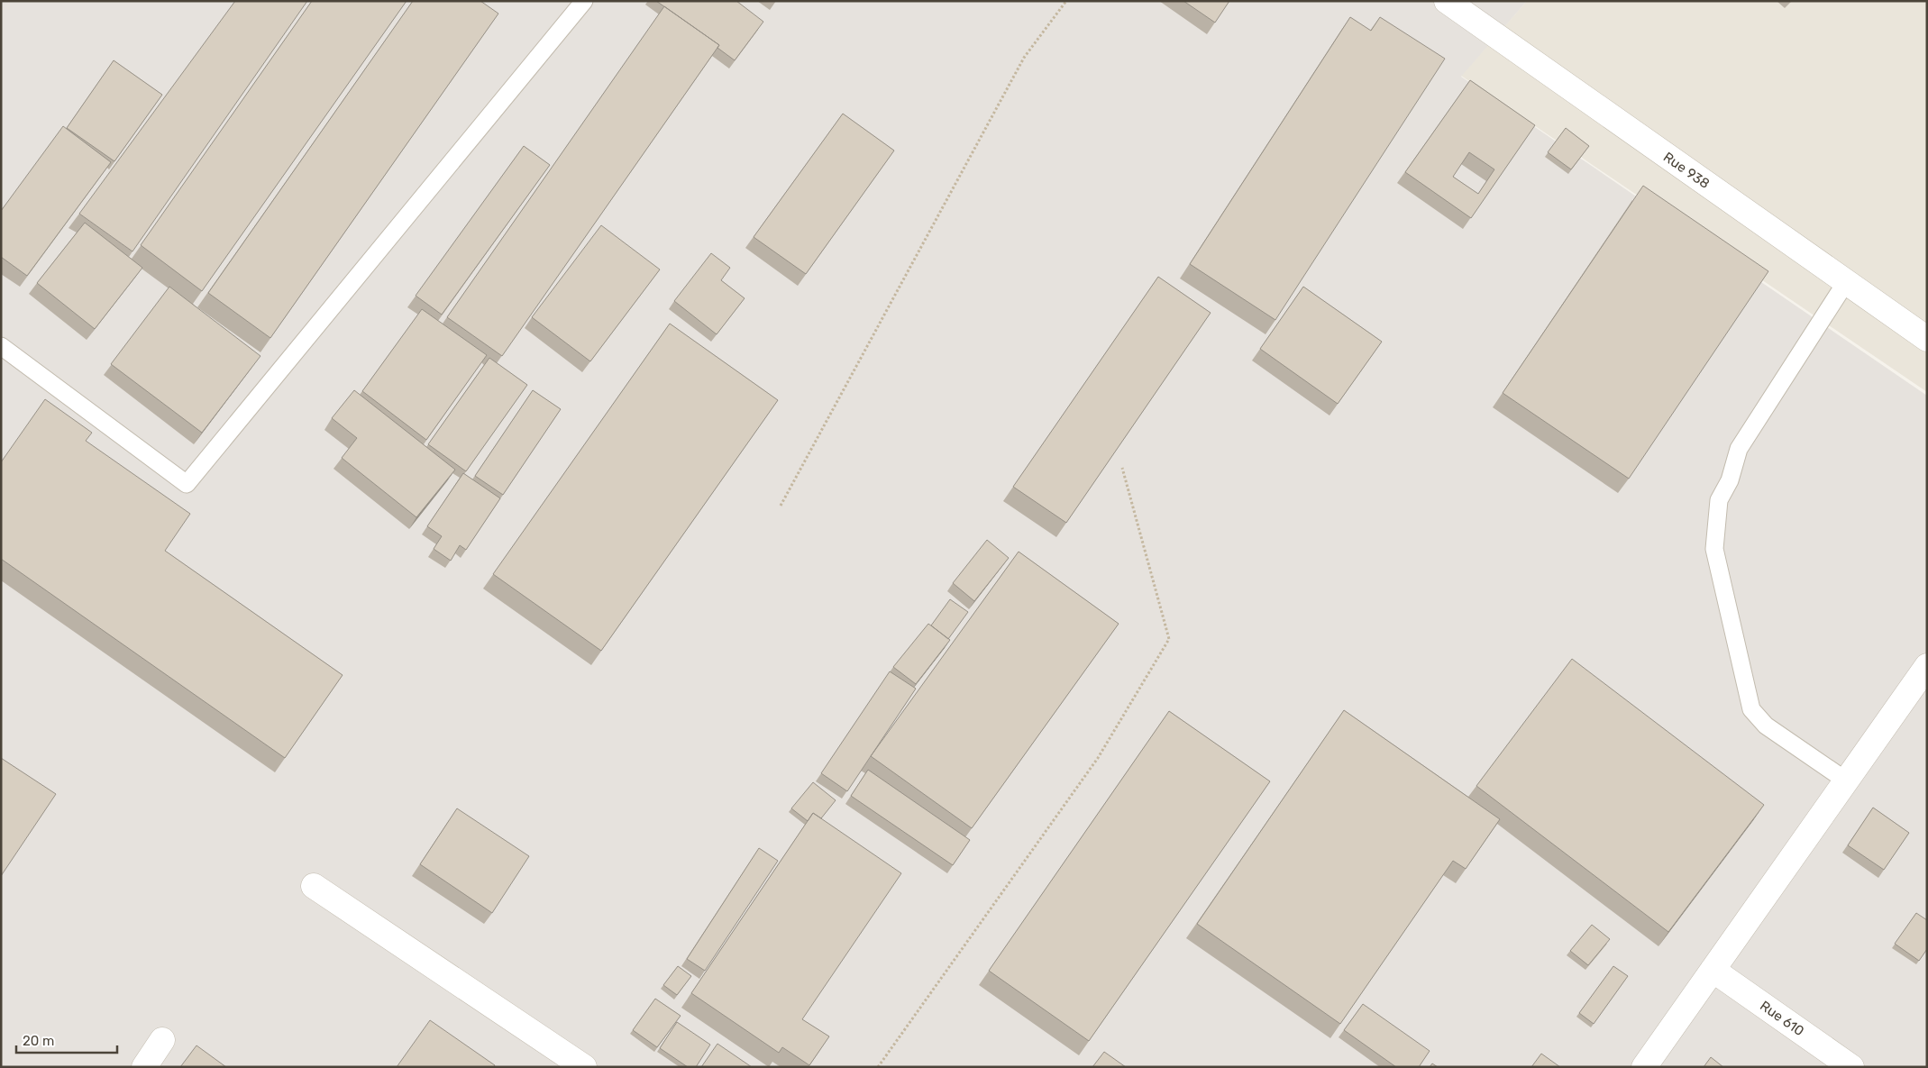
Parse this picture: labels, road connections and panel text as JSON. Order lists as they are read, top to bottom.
{
  "streets": {
    "street": ["Rue 938", "Rue 610"]
  },
  "scale_bar": "20 m"
}
